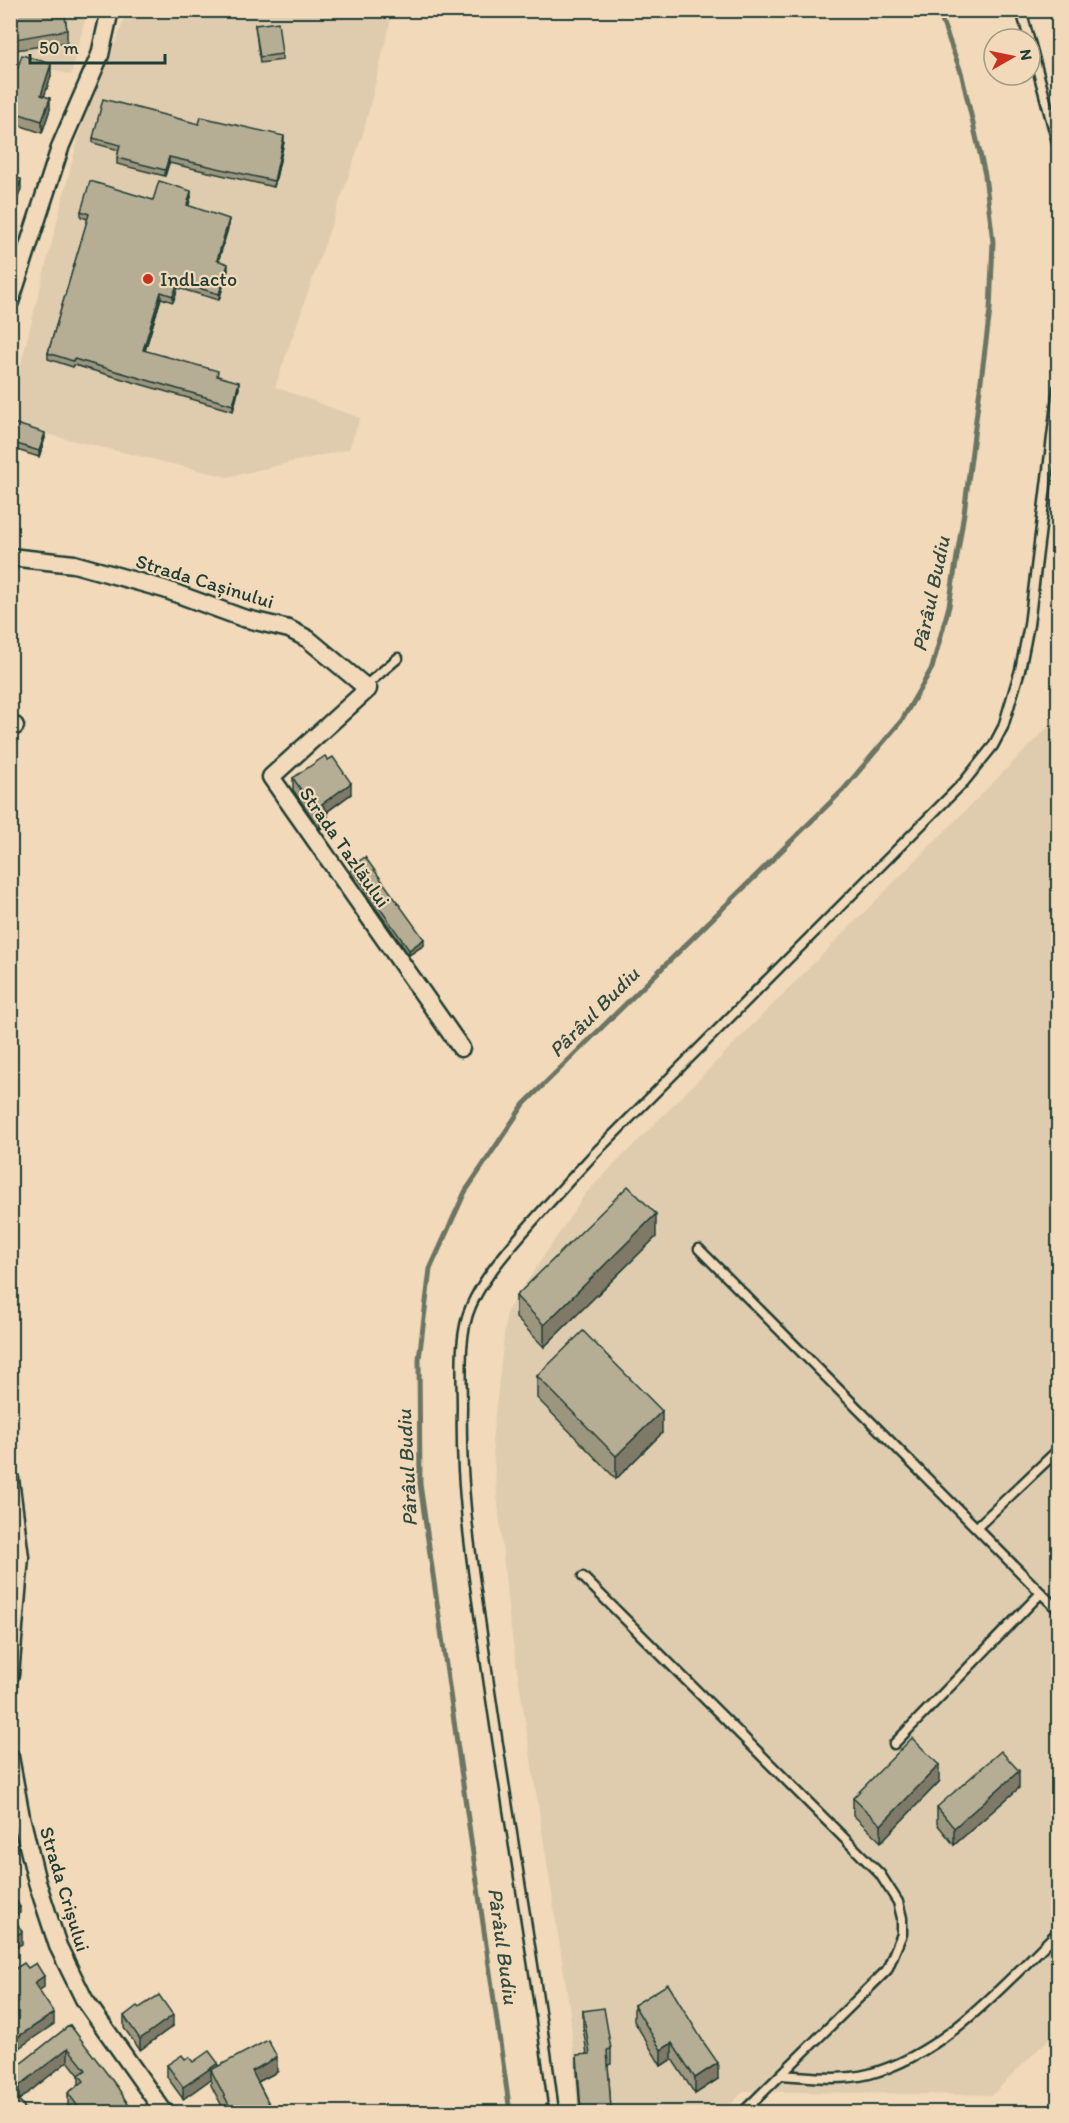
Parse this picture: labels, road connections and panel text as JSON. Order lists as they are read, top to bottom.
{
  "streets": {
    "street": ["Strada Cașinului", "Strada Tazlăului", "Strada Crișului"]
  },
  "crossings": [
    ["Strada Cașinului", "Strada Tazlăului"]
  ],
  "water": ["Pârâul Budiu"],
  "places": ["IndLacto"],
  "scale_bar": "50 m",
  "north": "right"
}
